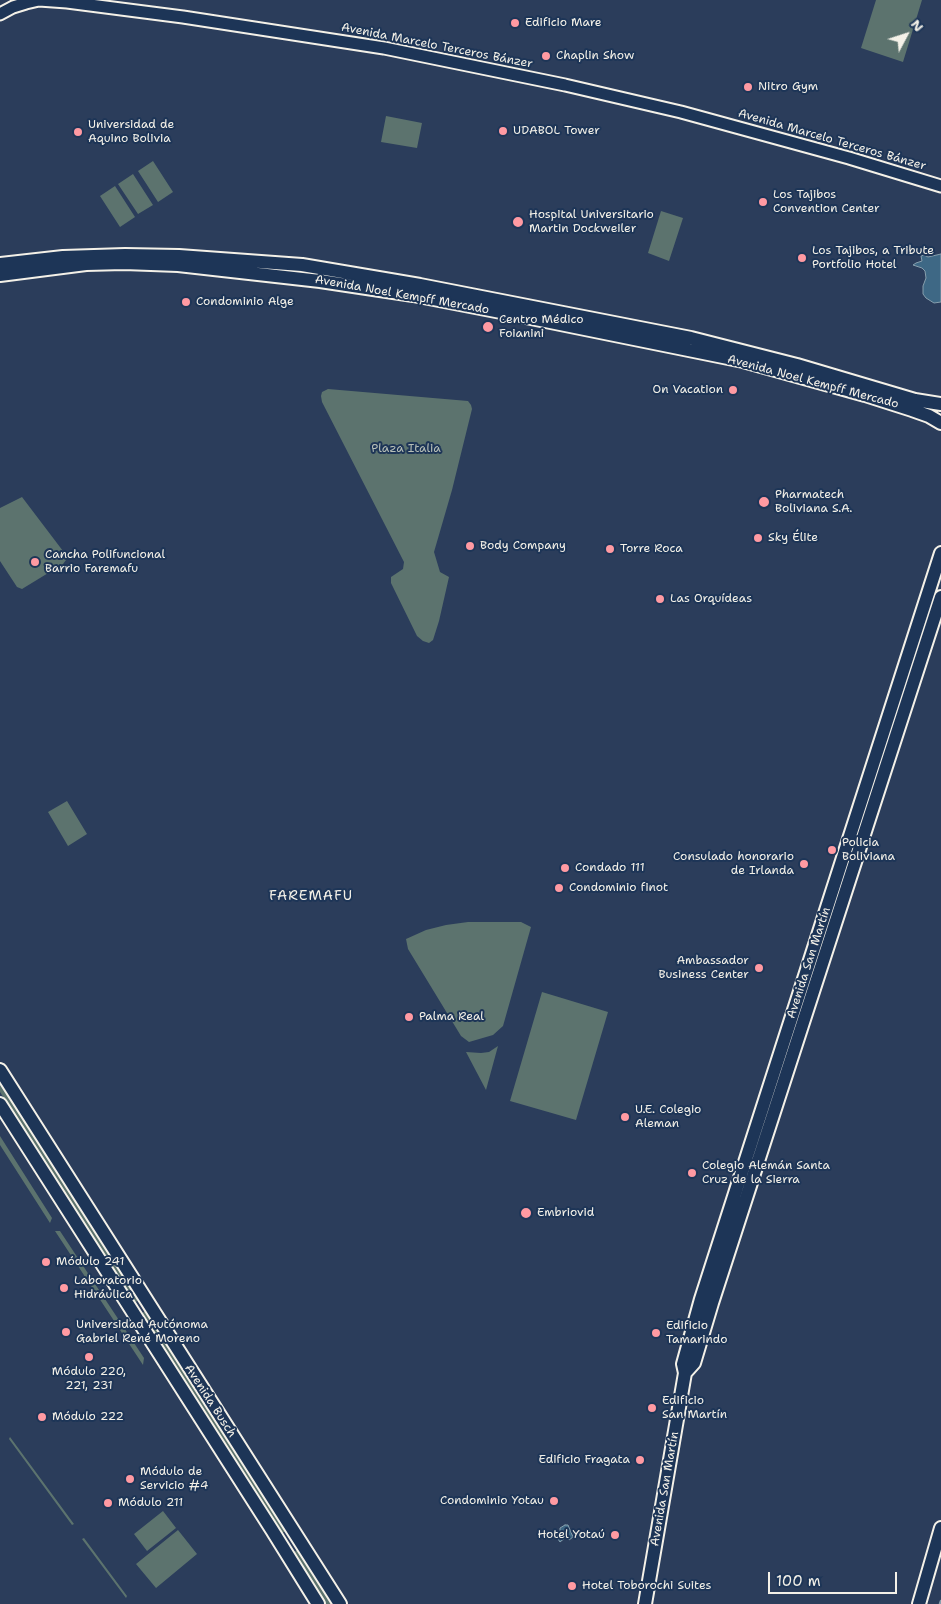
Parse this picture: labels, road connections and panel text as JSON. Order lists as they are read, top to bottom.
{
  "streets": {
    "main road": ["Avenida Noel Kempff Mercado", "Avenida San Martín", "Avenida Busch"],
    "street": ["Avenida Marcelo Terceros Bánzer"]
  },
  "districts": ["FAREMAFU"],
  "parks": ["Plaza Italia"],
  "places": [
    "Edificio Mare",
    "Chaplin Show",
    "Nitro Gym",
    "UDABOL Tower",
    "Universidad de Aquino Bolivia",
    "Los Tajibos Convention Center",
    "Hospital Universitario Martin Dockweiler",
    "Los Tajibos, a Tribute Portfolio Hotel",
    "Condominio Alge",
    "Centro Médico Foianini",
    "On Vacation",
    "Pharmatech Boliviana S.A.",
    "Sky Élite",
    "Body Company",
    "Torre Roca",
    "Cancha Polifuncional Barrio Faremafu",
    "Las Orquídeas",
    "Policia Boliviana",
    "Consulado honorario de Irlanda",
    "Condado 111",
    "Condominio finot",
    "Ambassador Business Center",
    "Palma Real",
    "U.E. Colegio Aleman",
    "Colegio Alemán Santa Cruz de la Sierra",
    "Embriovid",
    "Módulo 241",
    "Laboratorio Hidráulica",
    "Universidad Autónoma Gabriel René Moreno",
    "Edificio Tamarindo",
    "Módulo 220, 221, 231",
    "Edificio San Martín",
    "Módulo 222",
    "Edificio Fragata",
    "Módulo de Servicio #4",
    "Condominio Yotau",
    "Módulo 211",
    "Hotel Yotaú",
    "Hotel Toborochi Suites"
  ],
  "scale_bar": "100 m",
  "north": "top right"
}
